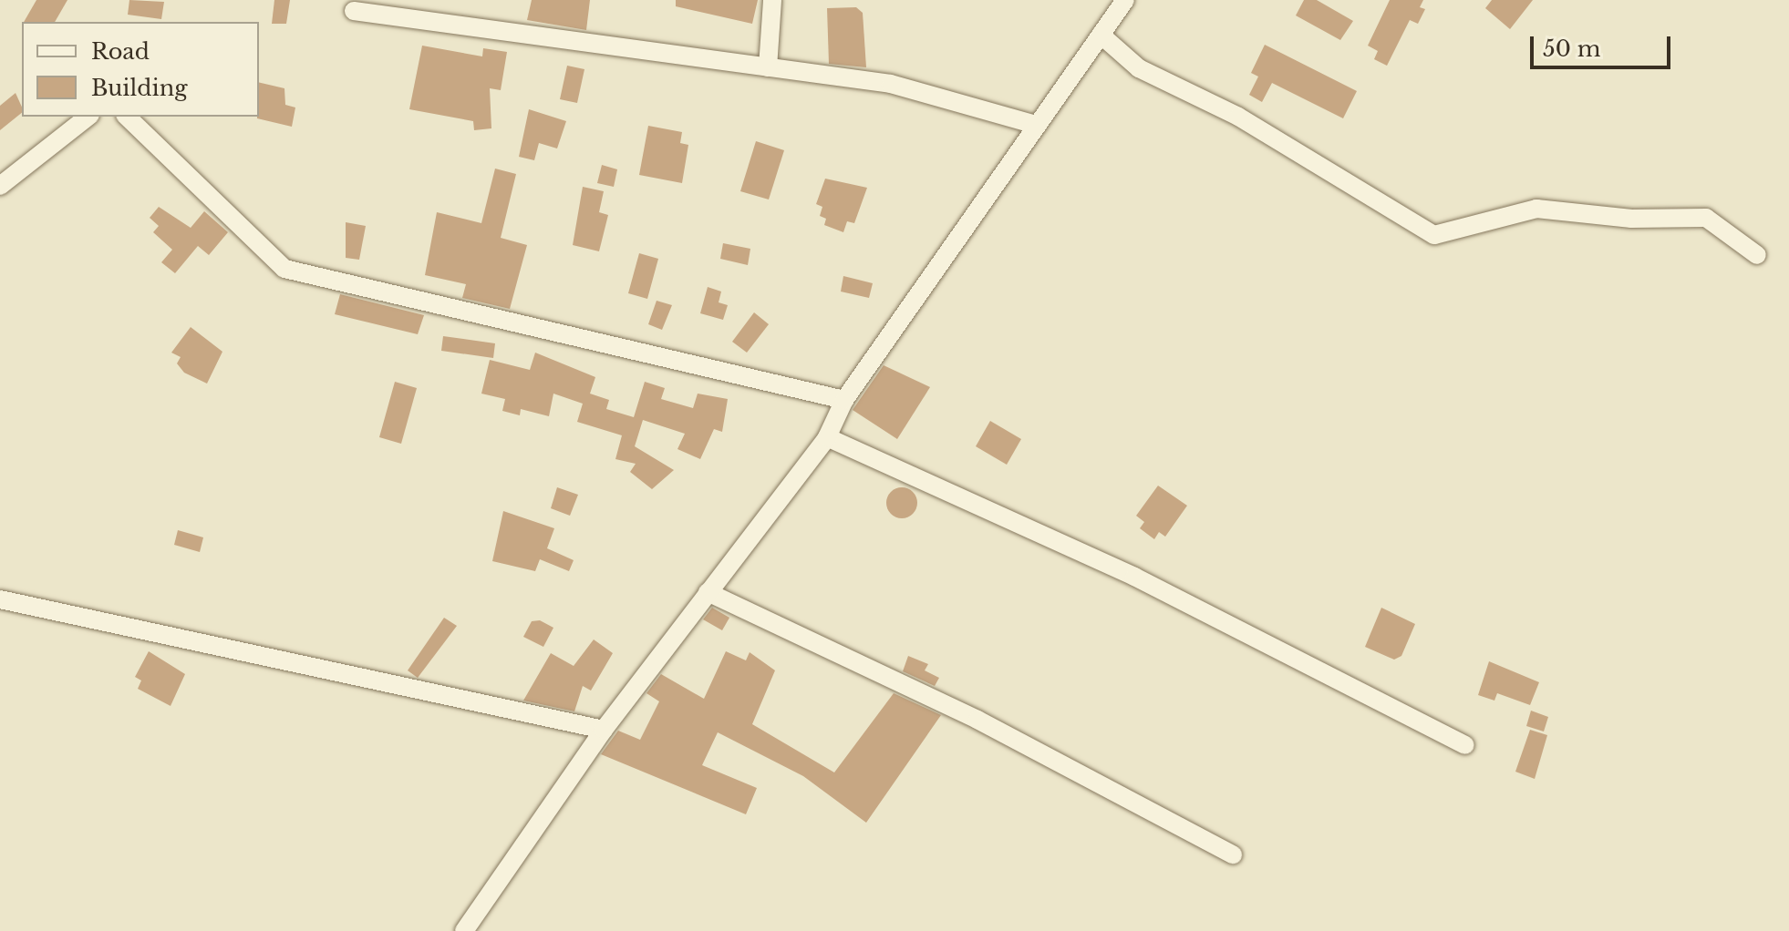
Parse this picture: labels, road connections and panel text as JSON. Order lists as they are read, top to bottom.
{
  "legend": ["Road", "Building"],
  "scale_bar": "50 m"
}
